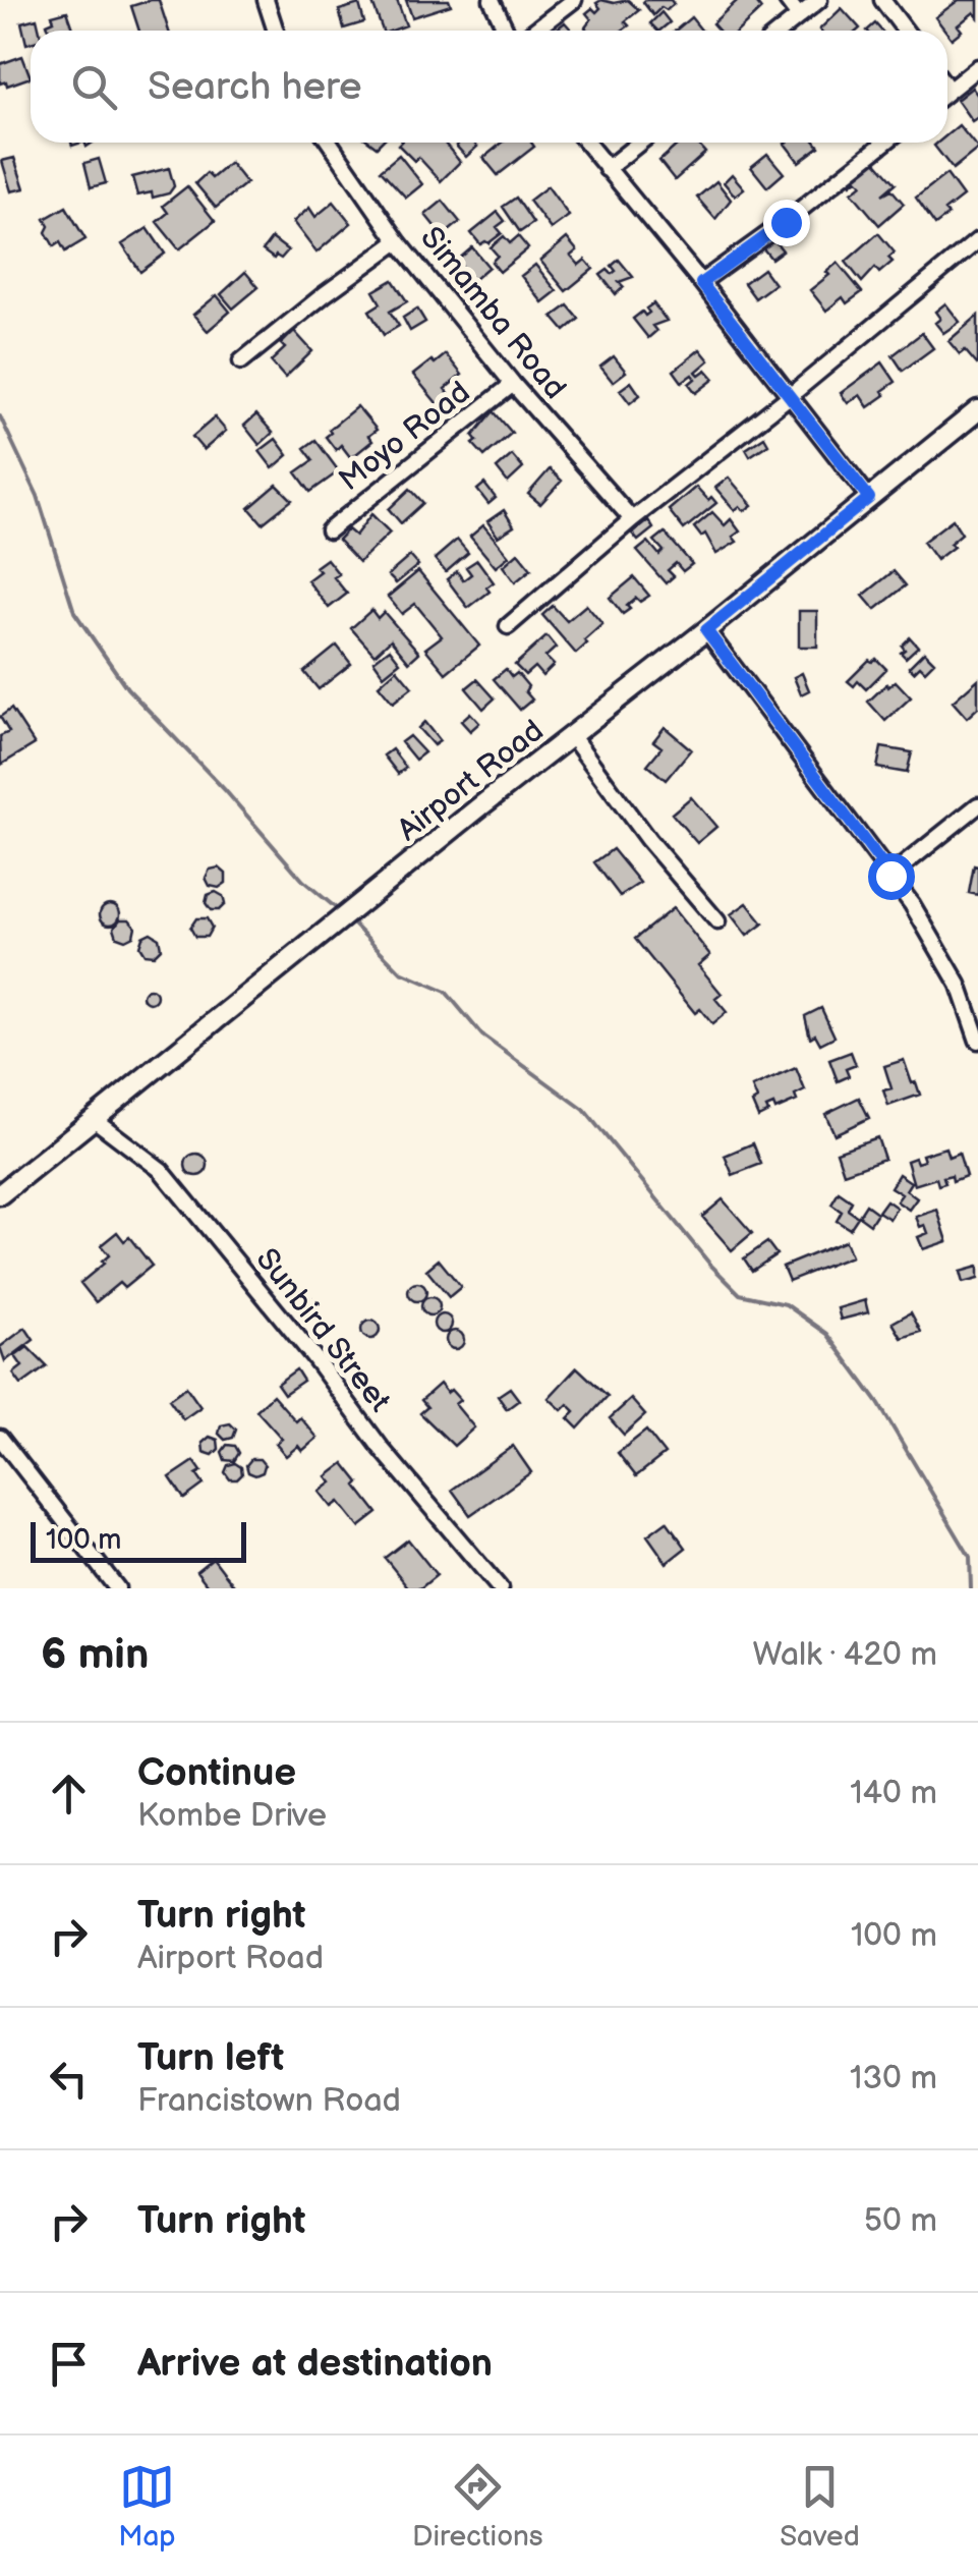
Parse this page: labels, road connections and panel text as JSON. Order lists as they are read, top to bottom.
{
  "streets": {
    "street": [
      "Simamba Road",
      "Moyo Road",
      "Airport Road",
      "Sunbird Street"
    ]
  },
  "crossings": [
    ["Simamba Road", "Moyo Road"],
    ["Airport Road", "Sunbird Street"]
  ],
  "scale_bar": "100 m",
  "page": {
    "search": "Search here",
    "scale": "100 m",
    "heading": ["6 min", "Walk · 420 m"],
    "list": [
      ["Continue", "Kombe Drive", "140 m"],
      ["Turn right", "Airport Road", "100 m"],
      ["Turn left", "Francistown Road", "130 m"],
      ["Turn right", "50 m"],
      "Arrive at destination"
    ],
    "nav": ["Map", "Directions", "Saved"]
  }
}
